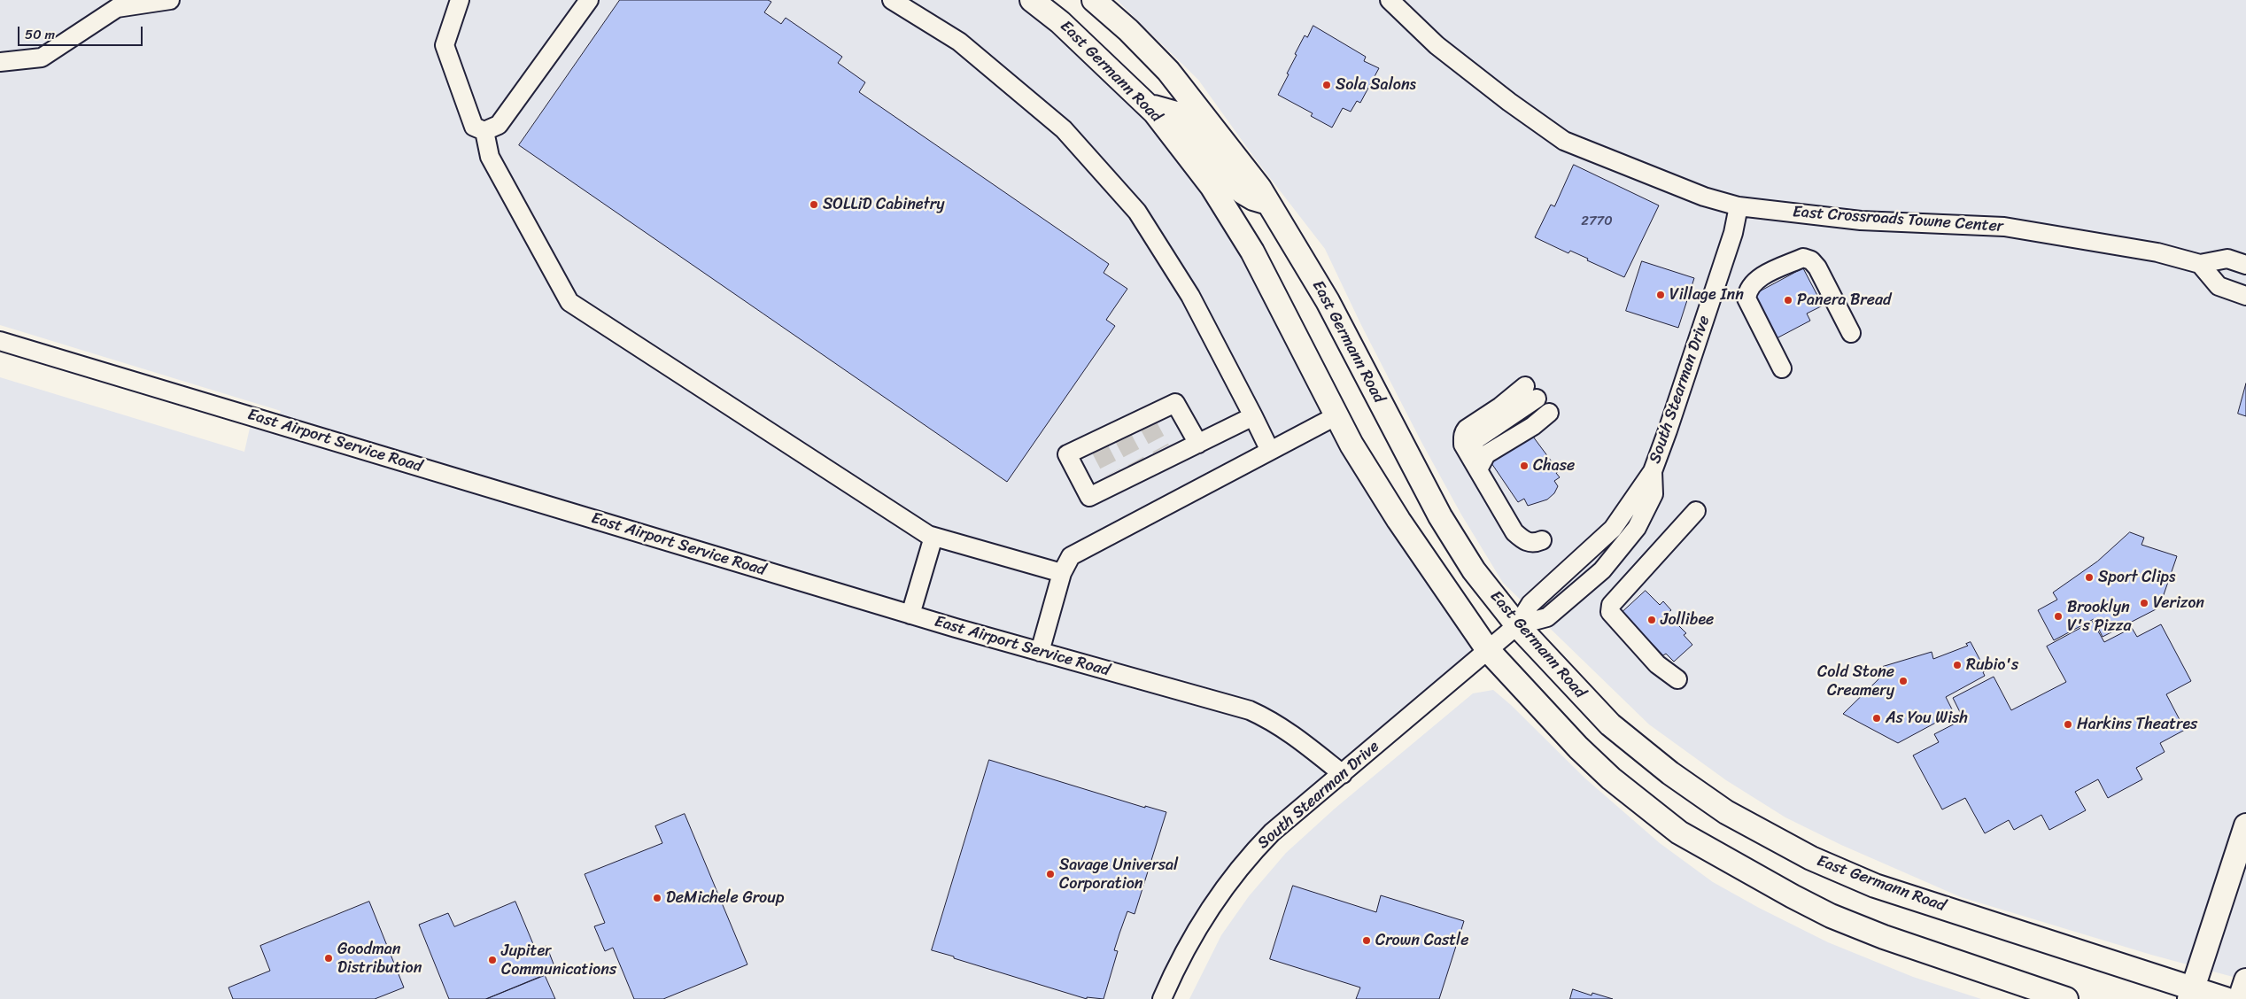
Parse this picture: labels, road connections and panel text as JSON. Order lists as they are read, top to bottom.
{
  "streets": {
    "main road": ["East Germann Road"],
    "street": ["East Crossroads Towne Center", "South Stearman Drive", "East Airport Service Road"]
  },
  "crossings": [
    ["East Germann Road", "South Stearman Drive"],
    ["East Crossroads Towne Center", "South Stearman Drive"],
    ["South Stearman Drive", "East Airport Service Road"]
  ],
  "places": [
    "Sola Salons",
    "SOLLiD Cabinetry",
    "Village Inn",
    "Panera Bread",
    "Chase",
    "Sport Clips",
    "Verizon",
    "Brooklyn V's Pizza",
    "Jollibee",
    "Rubio's",
    "Cold Stone Creamery",
    "As You Wish",
    "Harkins Theatres",
    "Savage Universal Corporation",
    "DeMichele Group",
    "Crown Castle",
    "Goodman Distribution",
    "Jupiter Communications"
  ],
  "house_numbers": ["2770"],
  "scale_bar": "50 m"
}
